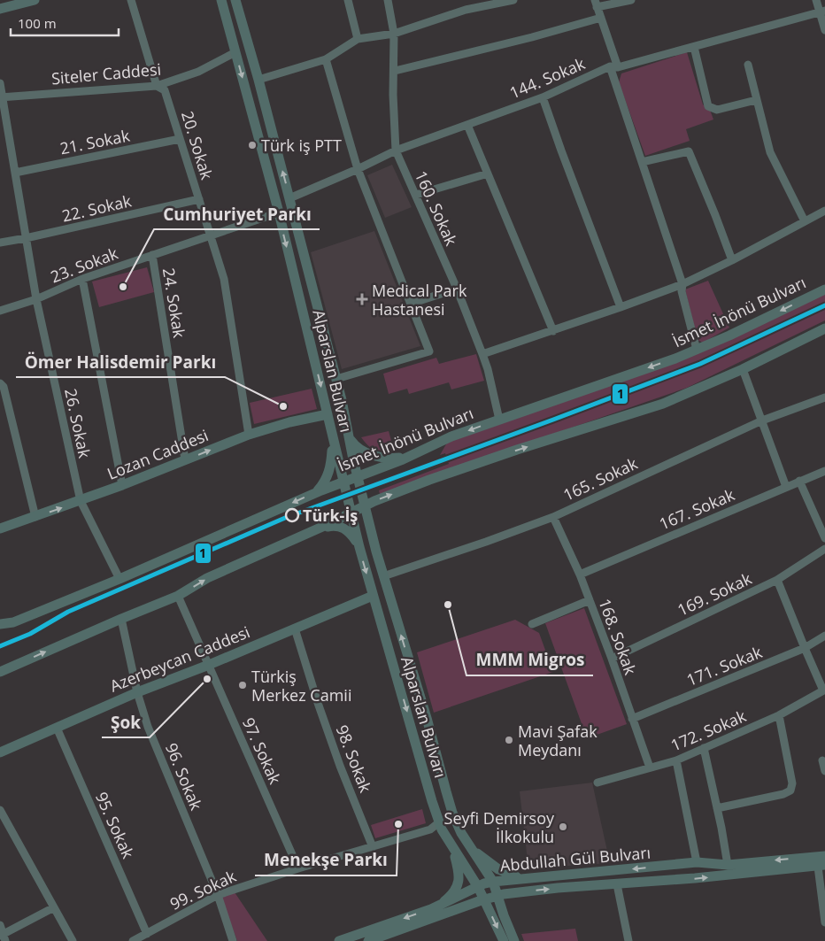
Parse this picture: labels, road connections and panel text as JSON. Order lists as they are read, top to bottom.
{
  "streets": {
    "main road": [
      "İsmet İnönü Bulvarı",
      "Alparslan Bulvarı",
      "Lozan Caddesi",
      "Azerbeycan Caddesi",
      "Abdullah Gül Bulvarı"
    ],
    "street": [
      "Siteler Caddesi",
      "144. Sokak",
      "21. Sokak",
      "20. Sokak",
      "22. Sokak",
      "160. Sokak",
      "23. Sokak",
      "24. Sokak",
      "26. Sokak",
      "165. Sokak",
      "167. Sokak",
      "169. Sokak",
      "168. Sokak",
      "171. Sokak",
      "172. Sokak",
      "97. Sokak",
      "98. Sokak",
      "96. Sokak",
      "95. Sokak",
      "99. Sokak"
    ]
  },
  "crossings": [
    ["Siteler Caddesi", "20. Sokak"],
    ["Siteler Caddesi", "Alparslan Bulvarı"],
    ["Siteler Caddesi", "26. Sokak"],
    ["144. Sokak", "160. Sokak"],
    ["144. Sokak", "Alparslan Bulvarı"],
    ["21. Sokak", "20. Sokak"],
    ["21. Sokak", "26. Sokak"],
    ["20. Sokak", "22. Sokak"],
    ["20. Sokak", "23. Sokak"],
    ["20. Sokak", "Lozan Caddesi"],
    ["22. Sokak", "26. Sokak"],
    ["160. Sokak", "İsmet İnönü Bulvarı"],
    ["23. Sokak", "24. Sokak"],
    ["23. Sokak", "Alparslan Bulvarı"],
    ["23. Sokak", "26. Sokak"],
    ["24. Sokak", "Lozan Caddesi"],
    ["İsmet İnönü Bulvarı", "Alparslan Bulvarı"],
    ["İsmet İnönü Bulvarı", "26. Sokak"],
    ["Alparslan Bulvarı", "Lozan Caddesi"],
    ["Alparslan Bulvarı", "165. Sokak"],
    ["Alparslan Bulvarı", "Azerbeycan Caddesi"],
    ["Alparslan Bulvarı", "Abdullah Gül Bulvarı"],
    ["Alparslan Bulvarı", "99. Sokak"],
    ["26. Sokak", "Lozan Caddesi"],
    ["165. Sokak", "168. Sokak"],
    ["167. Sokak", "168. Sokak"],
    ["169. Sokak", "168. Sokak"],
    ["168. Sokak", "171. Sokak"],
    ["168. Sokak", "172. Sokak"],
    ["Azerbeycan Caddesi", "97. Sokak"],
    ["Azerbeycan Caddesi", "98. Sokak"],
    ["Azerbeycan Caddesi", "96. Sokak"],
    ["Azerbeycan Caddesi", "95. Sokak"],
    ["97. Sokak", "99. Sokak"],
    ["98. Sokak", "99. Sokak"],
    ["96. Sokak", "99. Sokak"],
    ["95. Sokak", "99. Sokak"]
  ],
  "places": {
    "other": [
      "Türk iş PTT",
      "Cumhuriyet Parkı",
      "Ömer Halisdemir Parkı",
      "Türk-İş",
      "MMM Migros",
      "Şok",
      "Türkiş Merkez Camii",
      "Mavi Şafak Meydanı",
      "Menekşe Parkı",
      "Seyfi Demirsoy İlkokulu"
    ],
    "health": ["Medical Park Hastanesi"]
  },
  "lines": ["transit line 1"],
  "scale_bar": "100 m"
}
